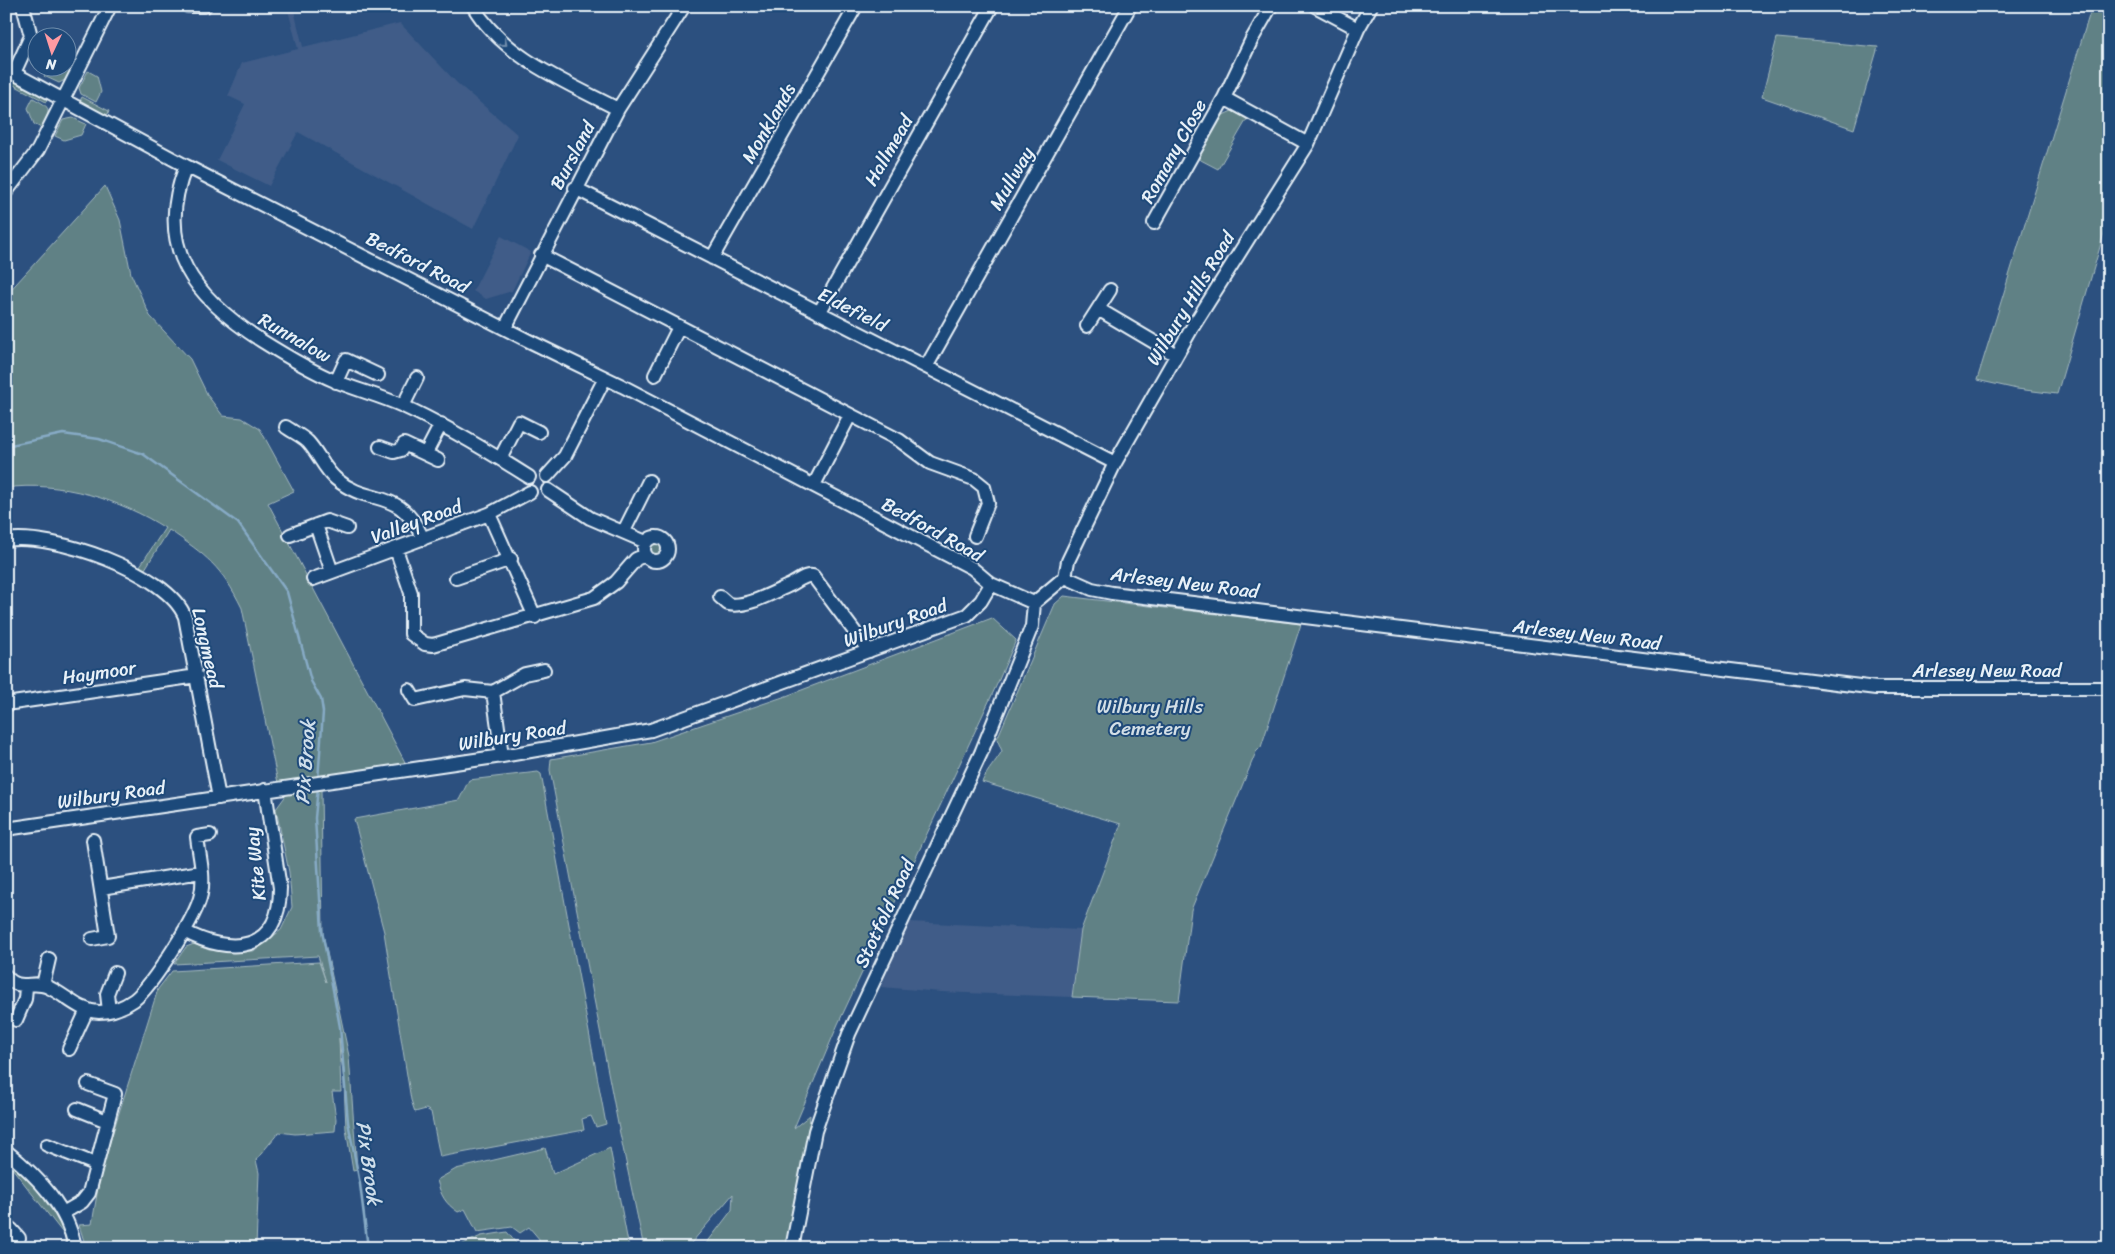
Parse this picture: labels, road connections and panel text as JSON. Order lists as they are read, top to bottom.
{
  "streets": {
    "street": [
      "Monklands",
      "Hallmead",
      "Romany Close",
      "Bursland",
      "Mullway",
      "Bedford Road",
      "Wilbury Hills Road",
      "Eldefield",
      "Runnalow",
      "Valley Road",
      "Arlesey New Road",
      "Wilbury Road",
      "Longmead",
      "Haymoor",
      "Kite Way",
      "Stotfold Road"
    ]
  },
  "crossings": [
    ["Monklands", "Eldefield"],
    ["Hallmead", "Eldefield"],
    ["Romany Close", "Wilbury Hills Road"],
    ["Bursland", "Bedford Road"],
    ["Bursland", "Eldefield"],
    ["Mullway", "Eldefield"],
    ["Bedford Road", "Runnalow"],
    ["Bedford Road", "Wilbury Road"],
    ["Bedford Road", "Stotfold Road"],
    ["Wilbury Hills Road", "Eldefield"],
    ["Wilbury Hills Road", "Arlesey New Road"],
    ["Runnalow", "Valley Road"],
    ["Wilbury Road", "Longmead"],
    ["Wilbury Road", "Kite Way"],
    ["Longmead", "Haymoor"]
  ],
  "water": ["Pix Brook"],
  "parks": ["Wilbury Hills Cemetery"],
  "north": "bottom"
}
